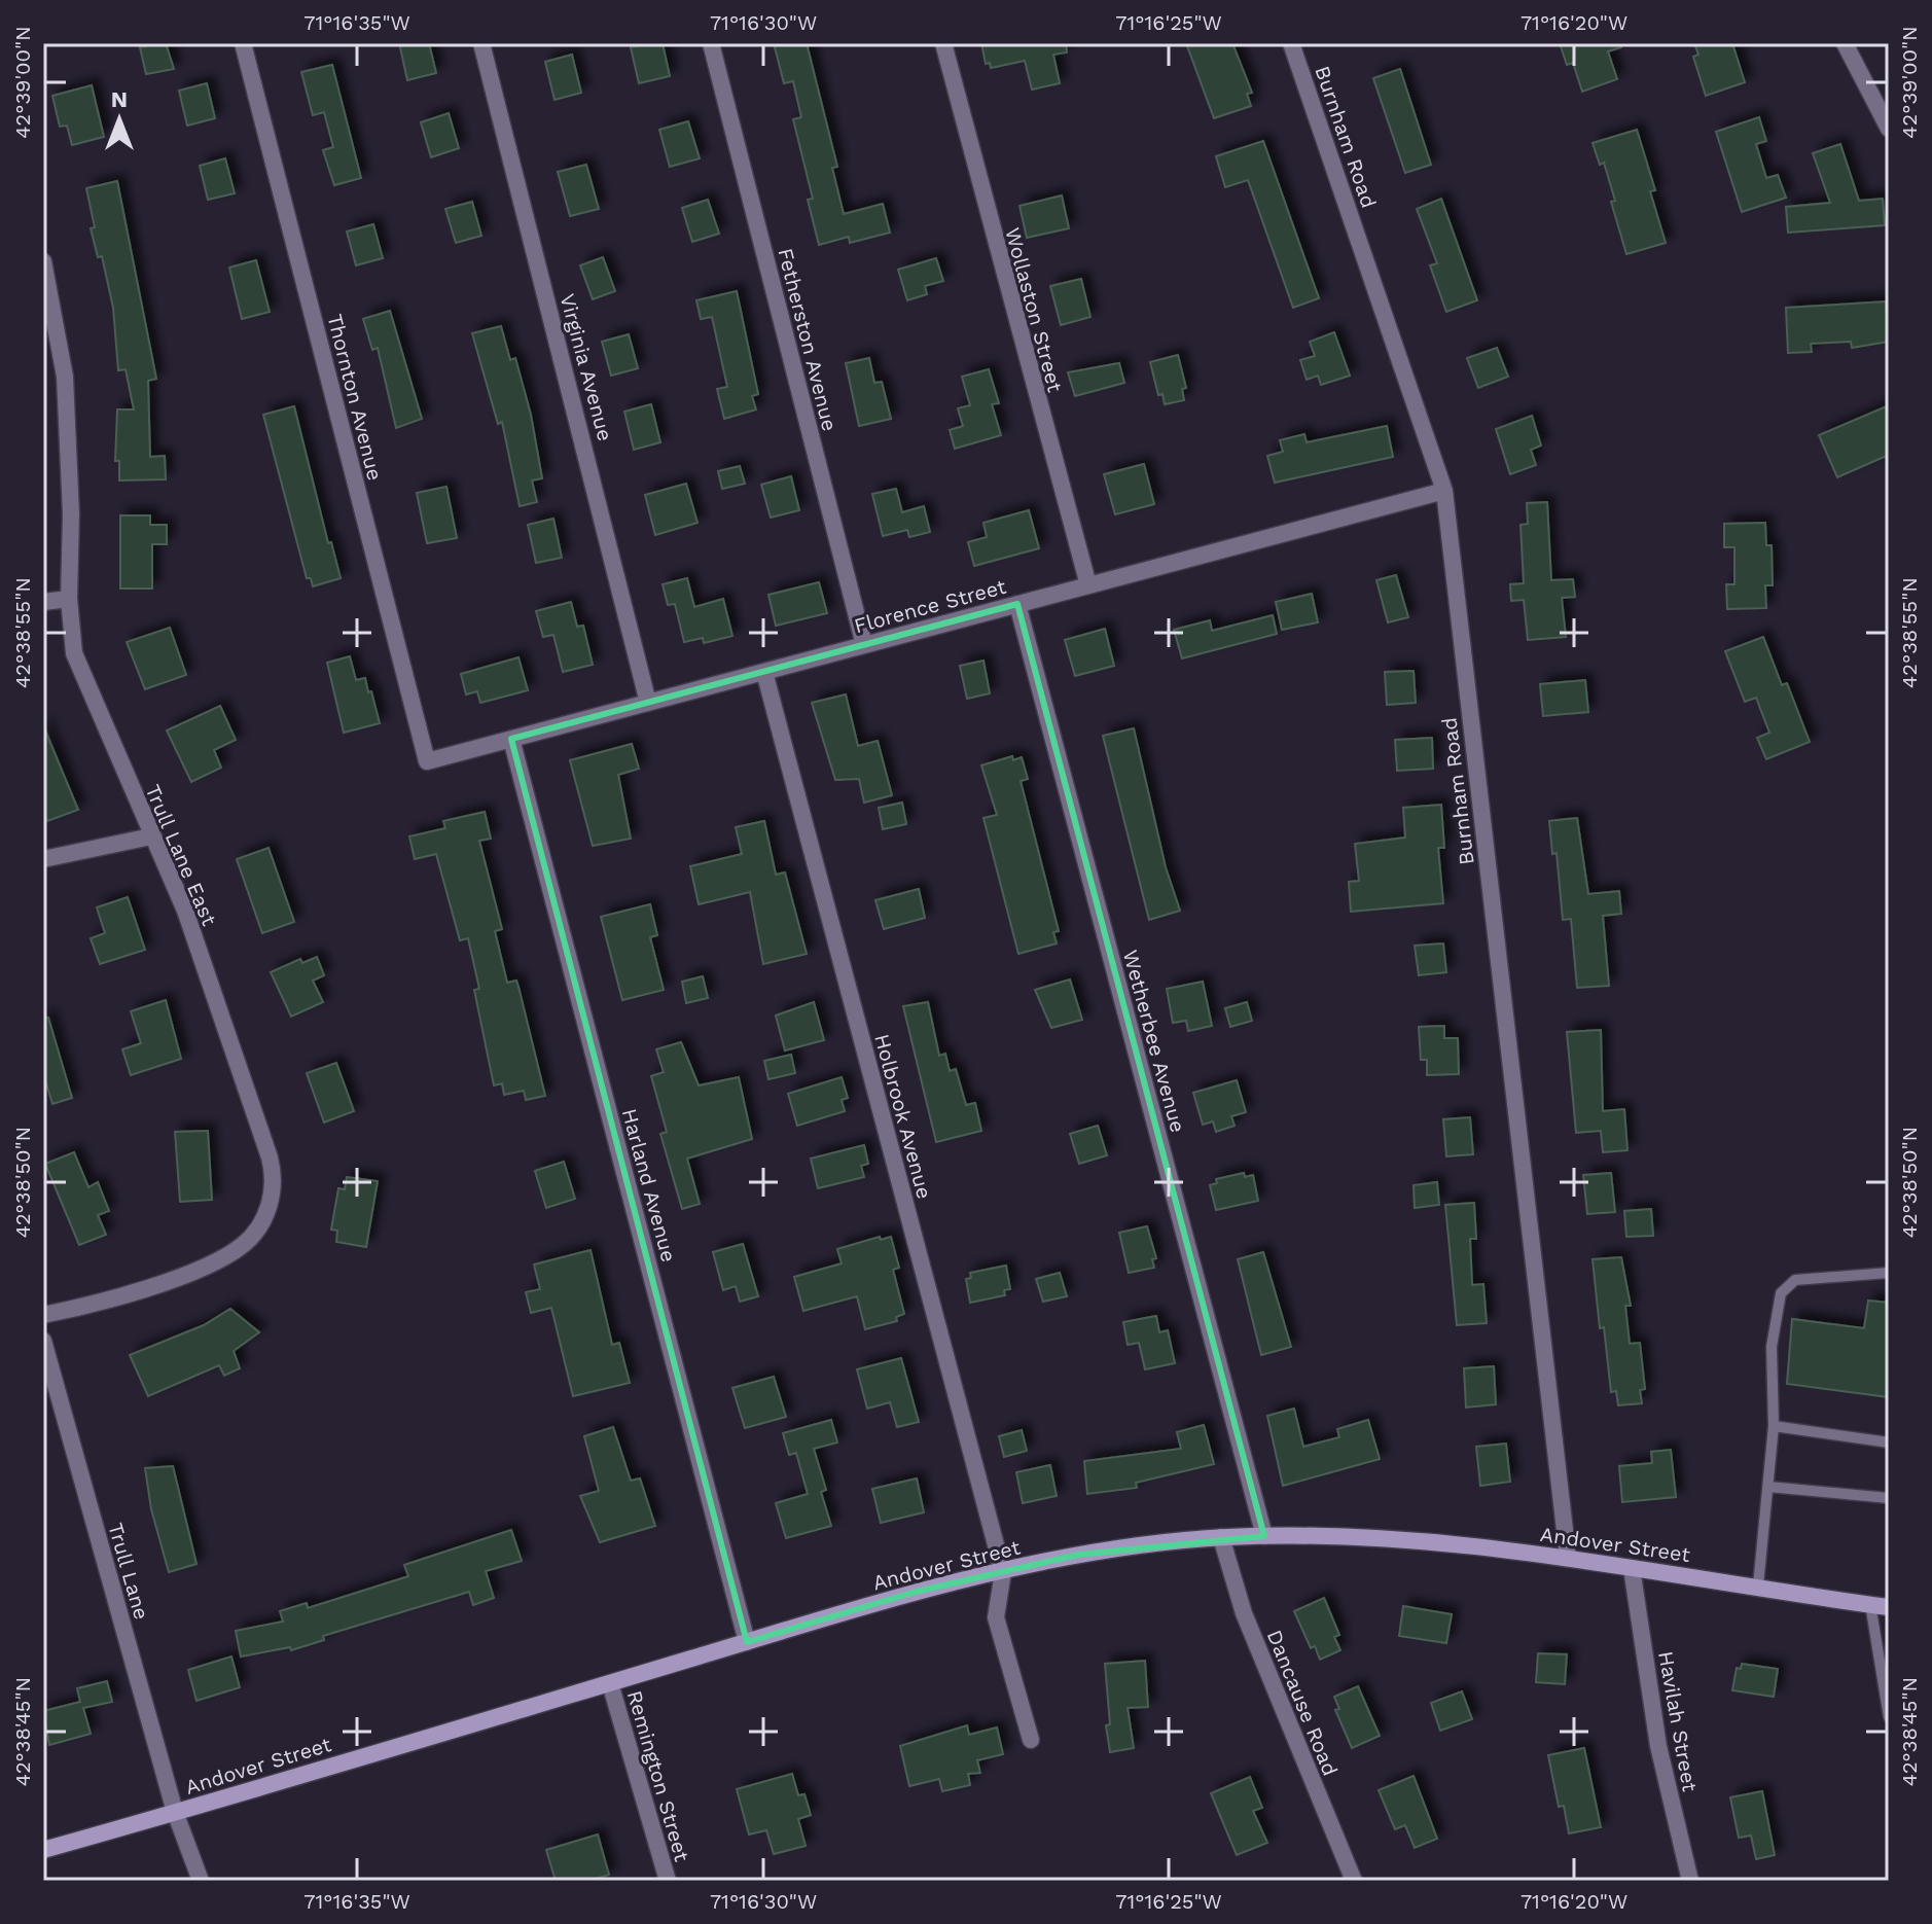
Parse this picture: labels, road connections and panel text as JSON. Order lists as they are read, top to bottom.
{
  "streets": {
    "main road": ["Andover Street"],
    "street": [
      "Burnham Road",
      "Wollaston Street",
      "Fetherston Avenue",
      "Virginia Avenue",
      "Thornton Avenue",
      "Florence Street",
      "Trull Lane East",
      "Wetherbee Avenue",
      "Holbrook Avenue",
      "Harland Avenue",
      "Trull Lane",
      "Dancause Road",
      "Havilah Street",
      "Remington Street"
    ]
  },
  "crossings": [
    ["Burnham Road", "Florence Street"],
    ["Burnham Road", "Andover Street"],
    ["Wollaston Street", "Florence Street"],
    ["Fetherston Avenue", "Florence Street"],
    ["Virginia Avenue", "Florence Street"],
    ["Thornton Avenue", "Florence Street"],
    ["Florence Street", "Wetherbee Avenue"],
    ["Florence Street", "Holbrook Avenue"],
    ["Florence Street", "Harland Avenue"],
    ["Wetherbee Avenue", "Andover Street"],
    ["Holbrook Avenue", "Andover Street"],
    ["Harland Avenue", "Andover Street"],
    ["Andover Street", "Trull Lane"],
    ["Andover Street", "Dancause Road"],
    ["Andover Street", "Havilah Street"],
    ["Andover Street", "Remington Street"]
  ],
  "north": "top",
  "coordinates": [
    "71°16'35\"W",
    "71°16'30\"W",
    "71°16'25\"W",
    "71°16'20\"W",
    "42°39'00\"N",
    "42°38'55\"N",
    "42°38'50\"N",
    "42°38'45\"N"
  ]
}
